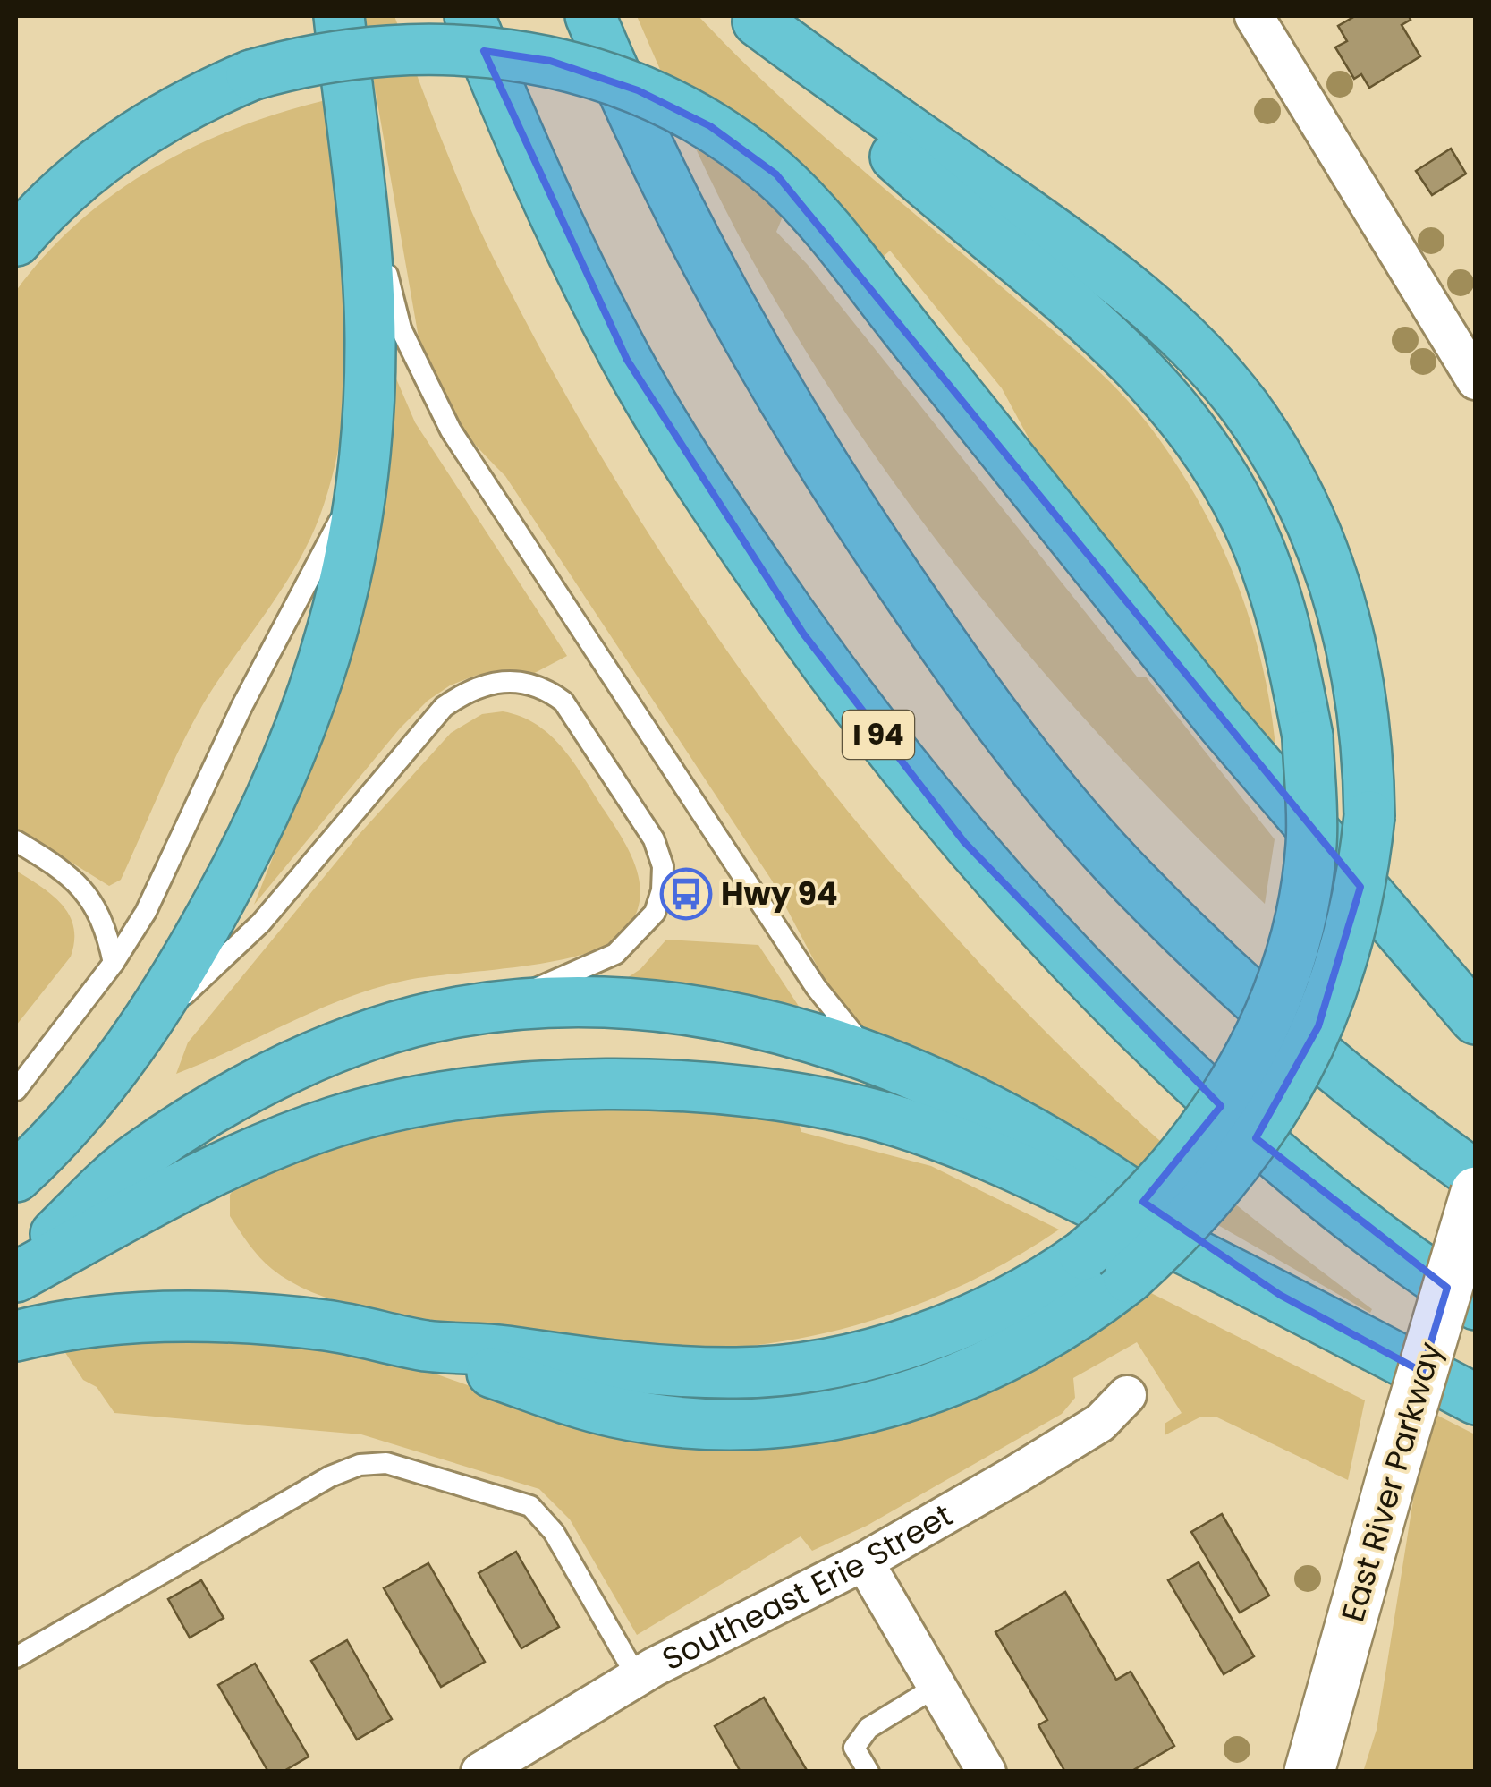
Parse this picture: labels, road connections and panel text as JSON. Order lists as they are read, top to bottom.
{
  "streets": {
    "highway": ["I 94"],
    "street": ["East River Parkway", "Southeast Erie Street"]
  },
  "places": {
    "bus stop": ["Hwy 94"]
  }
}
